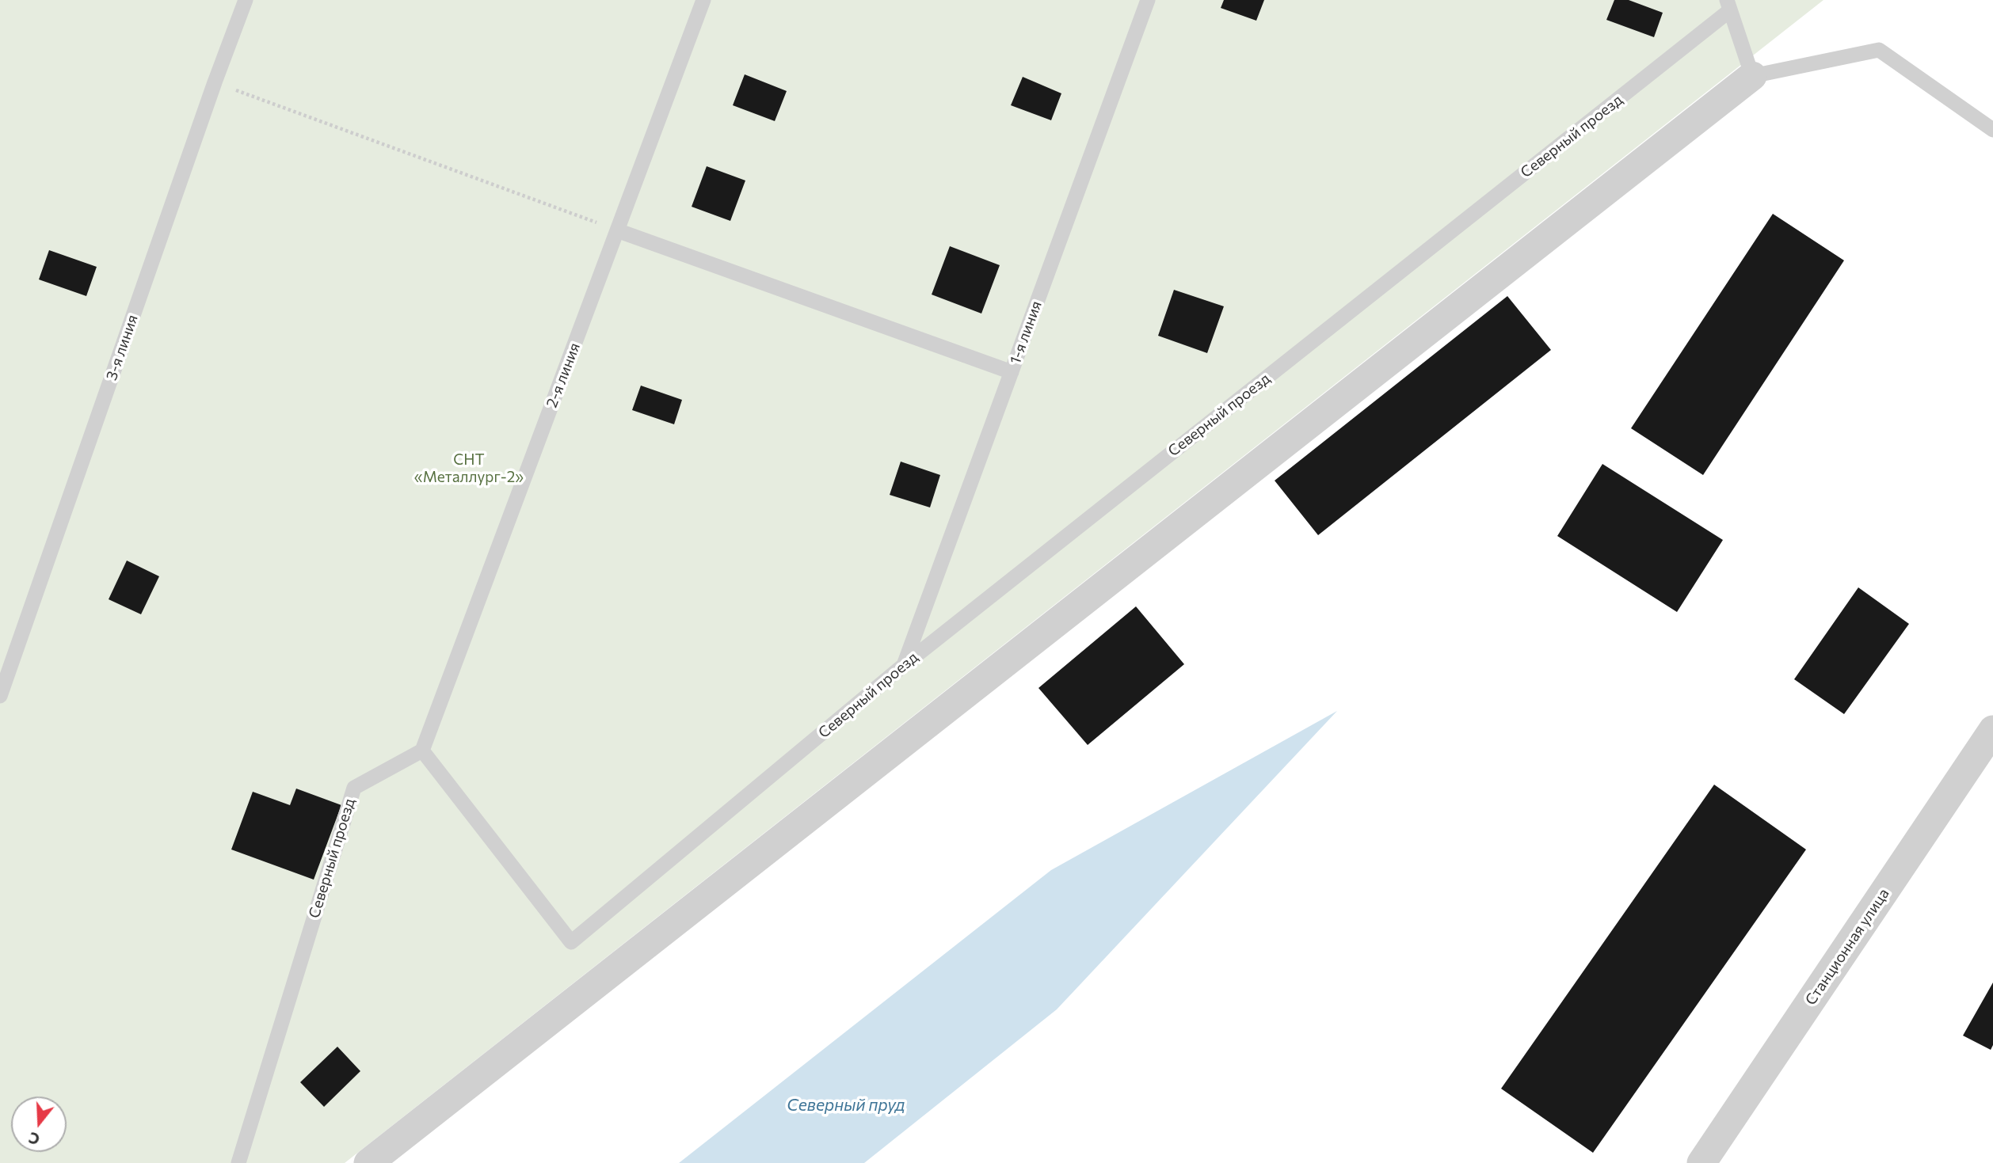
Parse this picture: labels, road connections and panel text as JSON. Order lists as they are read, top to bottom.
{
  "streets": {
    "street": ["Станционная улица"],
    "lane": [
      "Северный проезд",
      "1-я линия",
      "3-я линия",
      "2-я линия"
    ]
  },
  "crossings": [
    ["Северный проезд", "1-я линия"],
    ["Северный проезд", "2-я линия"]
  ],
  "water": ["Северный пруд"],
  "parks": ["СНТ «Металлург-2»"],
  "north": "bottom"
}
